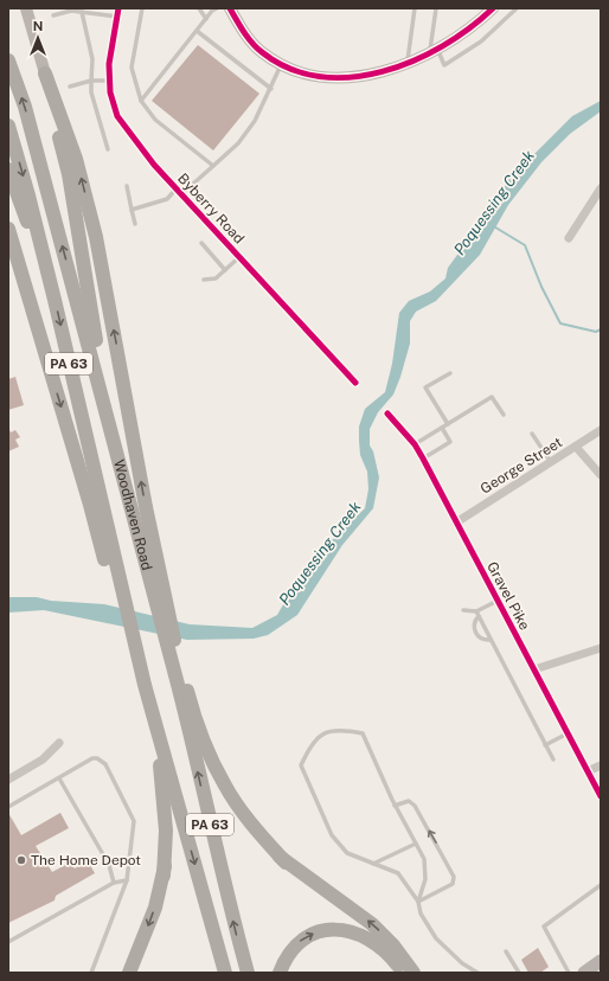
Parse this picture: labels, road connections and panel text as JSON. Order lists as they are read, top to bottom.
{
  "streets": {
    "highway": ["PA 63", "Woodhaven Road"],
    "street": ["Byberry Road", "George Street", "Gravel Pike"]
  },
  "crossings": [
    ["George Street", "Gravel Pike"]
  ],
  "water": ["Poquessing Creek"],
  "places": ["The Home Depot"],
  "north": "top"
}
